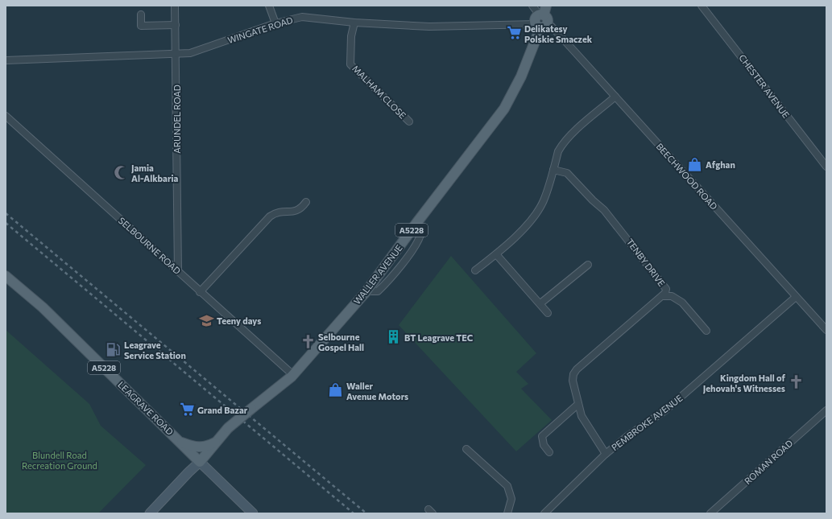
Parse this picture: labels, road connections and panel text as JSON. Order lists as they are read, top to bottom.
{
  "streets": {
    "main road": ["A5228", "WALLER AVENUE", "LEAGRAVE ROAD"],
    "street": [
      "WINGATE ROAD",
      "CHESTER AVENUE",
      "MALHAM CLOSE",
      "ARUNDEL ROAD",
      "BEECHWOOD ROAD",
      "SELBOURNE ROAD",
      "TENBY DRIVE",
      "PEMBROKE AVENUE",
      "ROMAN ROAD"
    ]
  },
  "crossings": [
    ["WINGATE ROAD", "MALHAM CLOSE"],
    ["WINGATE ROAD", "ARUNDEL ROAD"],
    ["WINGATE ROAD", "BEECHWOOD ROAD"],
    ["WINGATE ROAD", "WALLER AVENUE"],
    ["ARUNDEL ROAD", "SELBOURNE ROAD"],
    ["BEECHWOOD ROAD", "WALLER AVENUE"],
    ["BEECHWOOD ROAD", "PEMBROKE AVENUE"],
    ["SELBOURNE ROAD", "WALLER AVENUE"],
    ["TENBY DRIVE", "PEMBROKE AVENUE"],
    ["WALLER AVENUE", "LEAGRAVE ROAD"]
  ],
  "parks": ["Blundell Road Recreation Ground"],
  "places": {
    "supermarket": ["Delikatesy Polskie Smaczek", "Grand Bazar"],
    "shop": ["Afghan", "Waller Avenue Motors"],
    "mosque": ["Jamia Al-Alkbaria"],
    "school or university": ["Teeny days"],
    "building": ["BT Leagrave TEC"],
    "church": ["Selbourne Gospel Hall", "Kingdom Hall of Jehovah's Witnesses"],
    "fuel station": ["Leagrave Service Station"]
  }
}
